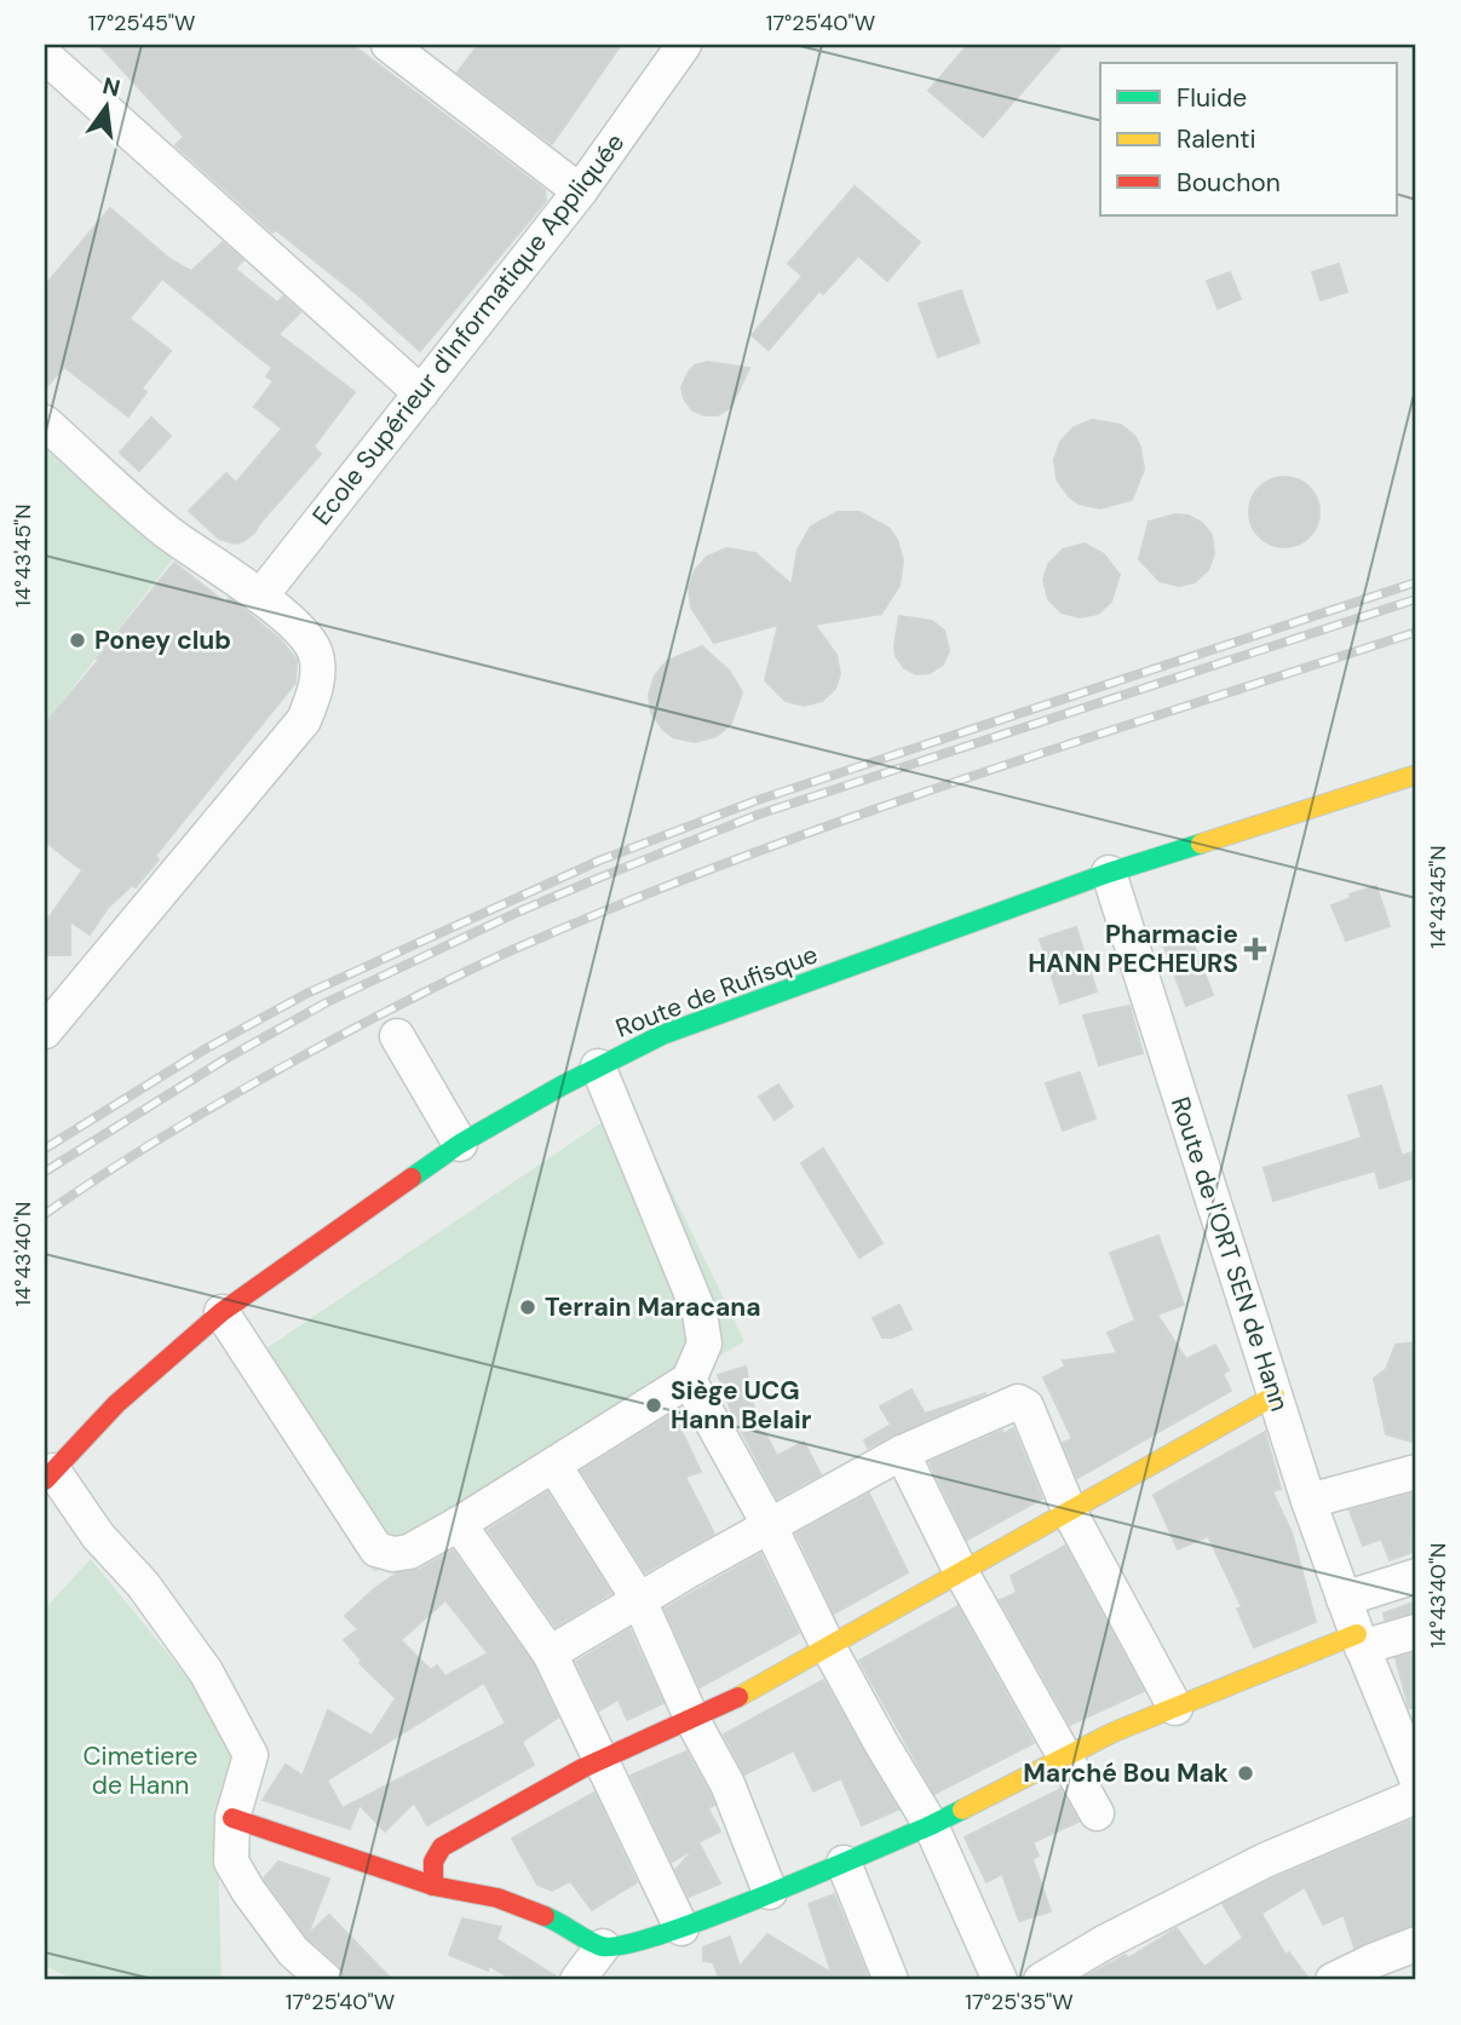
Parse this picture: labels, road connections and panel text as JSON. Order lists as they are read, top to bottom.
{
  "streets": {
    "street": ["Ecole Supérieur d'Informatique Appliquée", "Route de Rufisque", "Route de l'ORT SEN de Hann"]
  },
  "crossings": [
    ["Route de Rufisque", "Route de l'ORT SEN de Hann"]
  ],
  "parks": ["Cimetiere de Hann"],
  "places": {
    "other": [
      "Poney club",
      "Terrain Maracana",
      "Siège UCG Hann Belair",
      "Marché Bou Mak"
    ],
    "health": ["Pharmacie HANN PECHEURS"]
  },
  "legend": ["Fluide", "Ralenti", "Bouchon"],
  "north": "top",
  "coordinates": [
    "17°25'45\"W",
    "17°25'40\"W",
    "14°43'45\"N",
    "14°43'40\"N",
    "17°25'35\"W"
  ]
}
